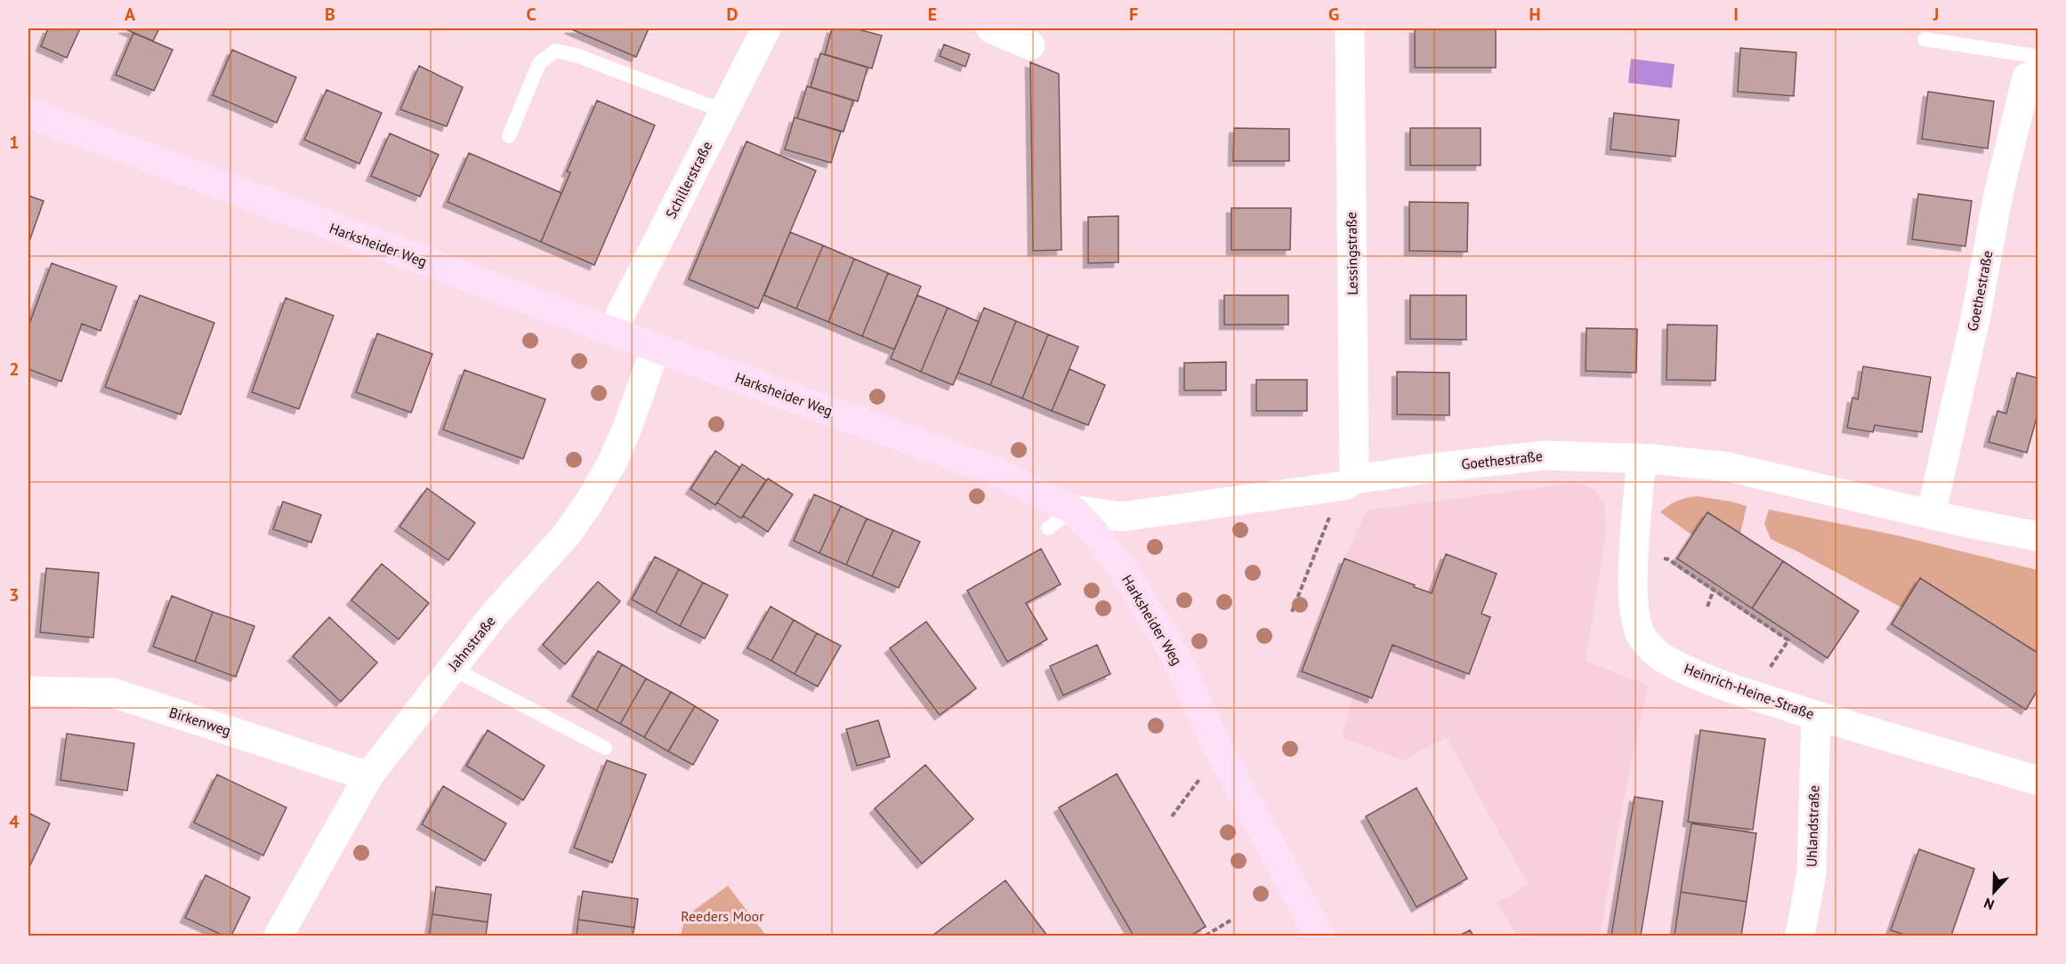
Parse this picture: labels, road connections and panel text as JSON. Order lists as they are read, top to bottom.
{
  "streets": {
    "main road": ["Harksheider Weg"],
    "street": [
      "Schillerstraße",
      "Lessingstraße",
      "Goethestraße",
      "Jahnstraße",
      "Heinrich-Heine-Straße",
      "Birkenweg",
      "Uhlandstraße"
    ]
  },
  "crossings": [
    ["Schillerstraße", "Harksheider Weg"],
    ["Harksheider Weg", "Goethestraße"],
    ["Harksheider Weg", "Jahnstraße"],
    ["Lessingstraße", "Goethestraße"],
    ["Goethestraße", "Heinrich-Heine-Straße"],
    ["Jahnstraße", "Birkenweg"],
    ["Heinrich-Heine-Straße", "Uhlandstraße"]
  ],
  "parks": ["Reeders Moor"],
  "north": "bottom",
  "grid": {
    "columns": [
      "A",
      "B",
      "C",
      "D",
      "E",
      "F",
      "G",
      "H",
      "I",
      "J"
    ],
    "rows": [
      "1",
      "2",
      "3",
      "4"
    ]
  }
}
